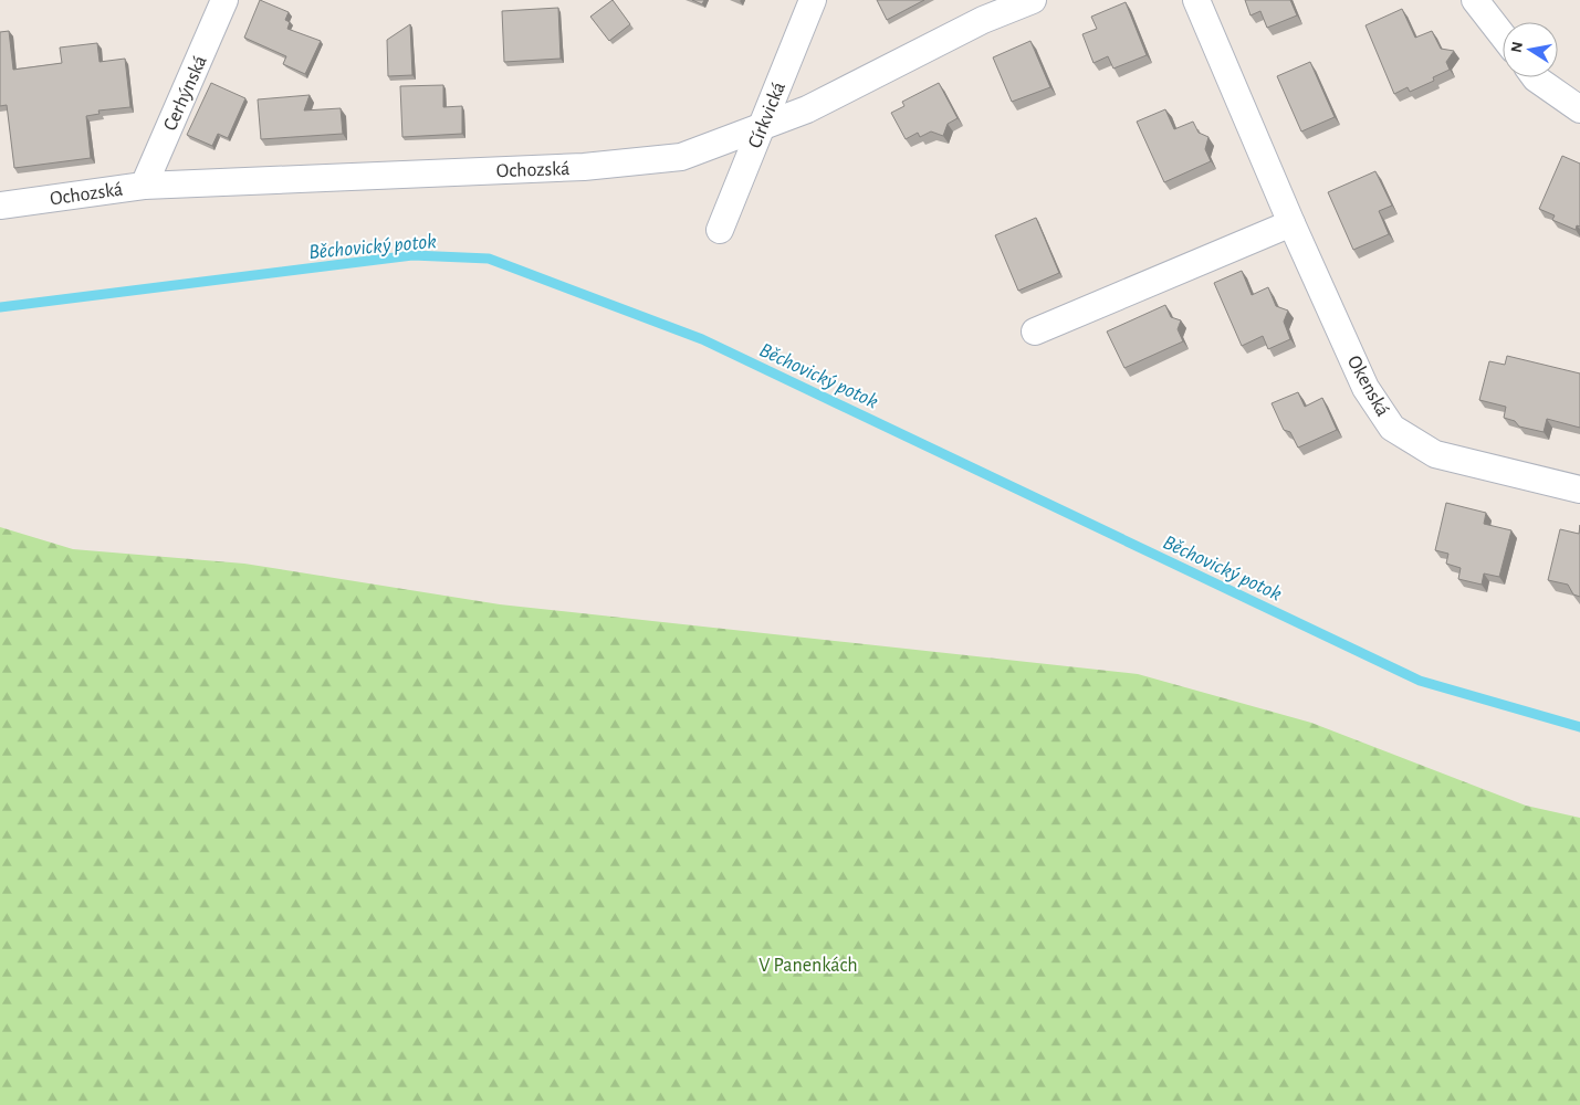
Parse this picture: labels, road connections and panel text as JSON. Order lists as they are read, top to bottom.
{
  "streets": {
    "street": [
      "Cerhýnská",
      "Církvická",
      "Ochozská",
      "Okenská"
    ]
  },
  "crossings": [
    ["Cerhýnská", "Ochozská"],
    ["Církvická", "Ochozská"]
  ],
  "water": ["Běchovický potok"],
  "parks": ["V Panenkách"],
  "north": "left"
}
